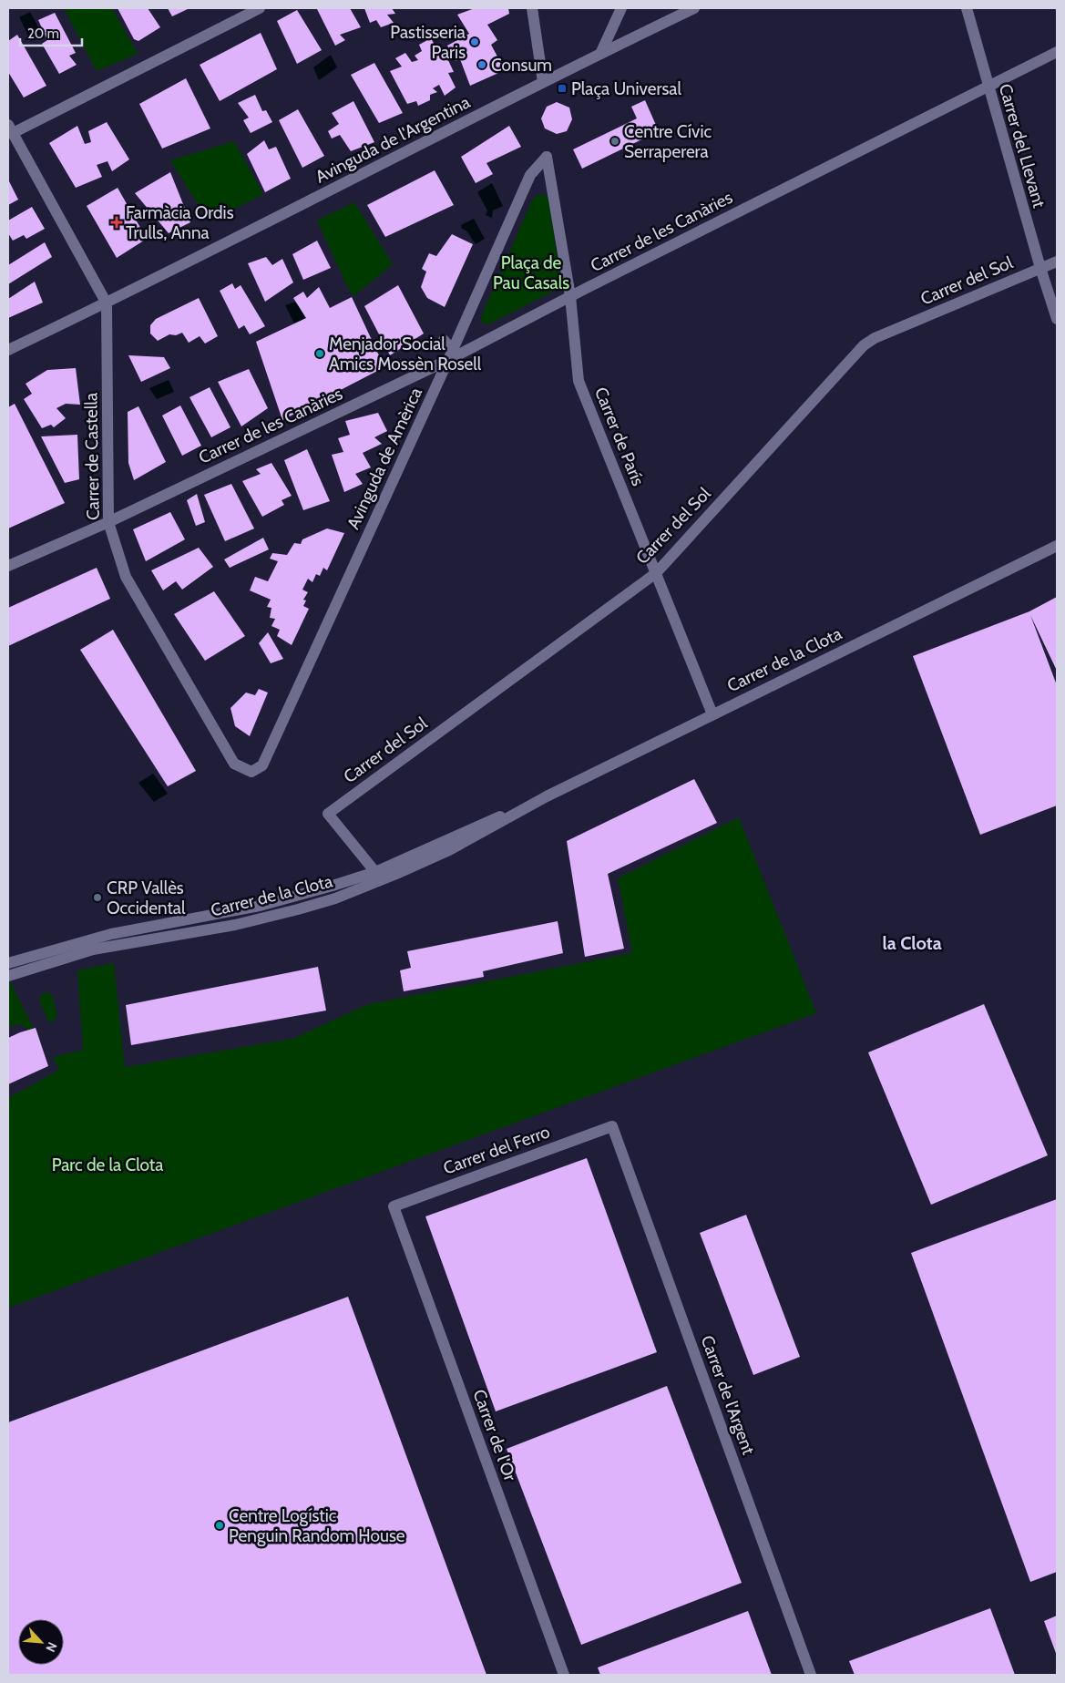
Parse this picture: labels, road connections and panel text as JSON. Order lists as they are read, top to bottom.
{
  "streets": {
    "street": [
      "Avinguda de l'Argentina",
      "Carrer del Llevant",
      "Carrer de les Canàries",
      "Carrer del Sol",
      "Carrer de París",
      "Carrer de Castella",
      "Avinguda de Amèrica",
      "Carrer de la Clota",
      "Carrer del Ferro",
      "Carrer de l'Argent",
      "Carrer de l'Or"
    ]
  },
  "crossings": [
    ["Avinguda de l'Argentina", "Carrer de Castella"],
    ["Carrer del Llevant", "Carrer de les Canàries"],
    ["Carrer del Llevant", "Carrer del Sol"],
    ["Carrer de les Canàries", "Carrer de París"],
    ["Carrer de les Canàries", "Carrer de Castella"],
    ["Carrer de les Canàries", "Avinguda de Amèrica"],
    ["Carrer del Sol", "Carrer de París"],
    ["Carrer del Sol", "Carrer de la Clota"],
    ["Carrer de París", "Avinguda de Amèrica"],
    ["Carrer de París", "Carrer de la Clota"],
    ["Carrer de Castella", "Avinguda de Amèrica"],
    ["Carrer del Ferro", "Carrer de l'Argent"],
    ["Carrer del Ferro", "Carrer de l'Or"]
  ],
  "districts": ["la Clota"],
  "parks": ["Plaça de Pau Casals", "Parc de la Clota"],
  "places": {
    "other": [
      "Pastisseria Paris",
      "Consum",
      "Centre Cívic Serraperera",
      "Menjador Social Amics Mossèn Rosell",
      "CRP Vallès Occidental",
      "Centre Logístic Penguin Random House"
    ],
    "transit": ["Plaça Universal"],
    "health": ["Farmàcia Ordis Trulls, Anna"]
  },
  "scale_bar": "20 m",
  "north": "bottom right"
}
